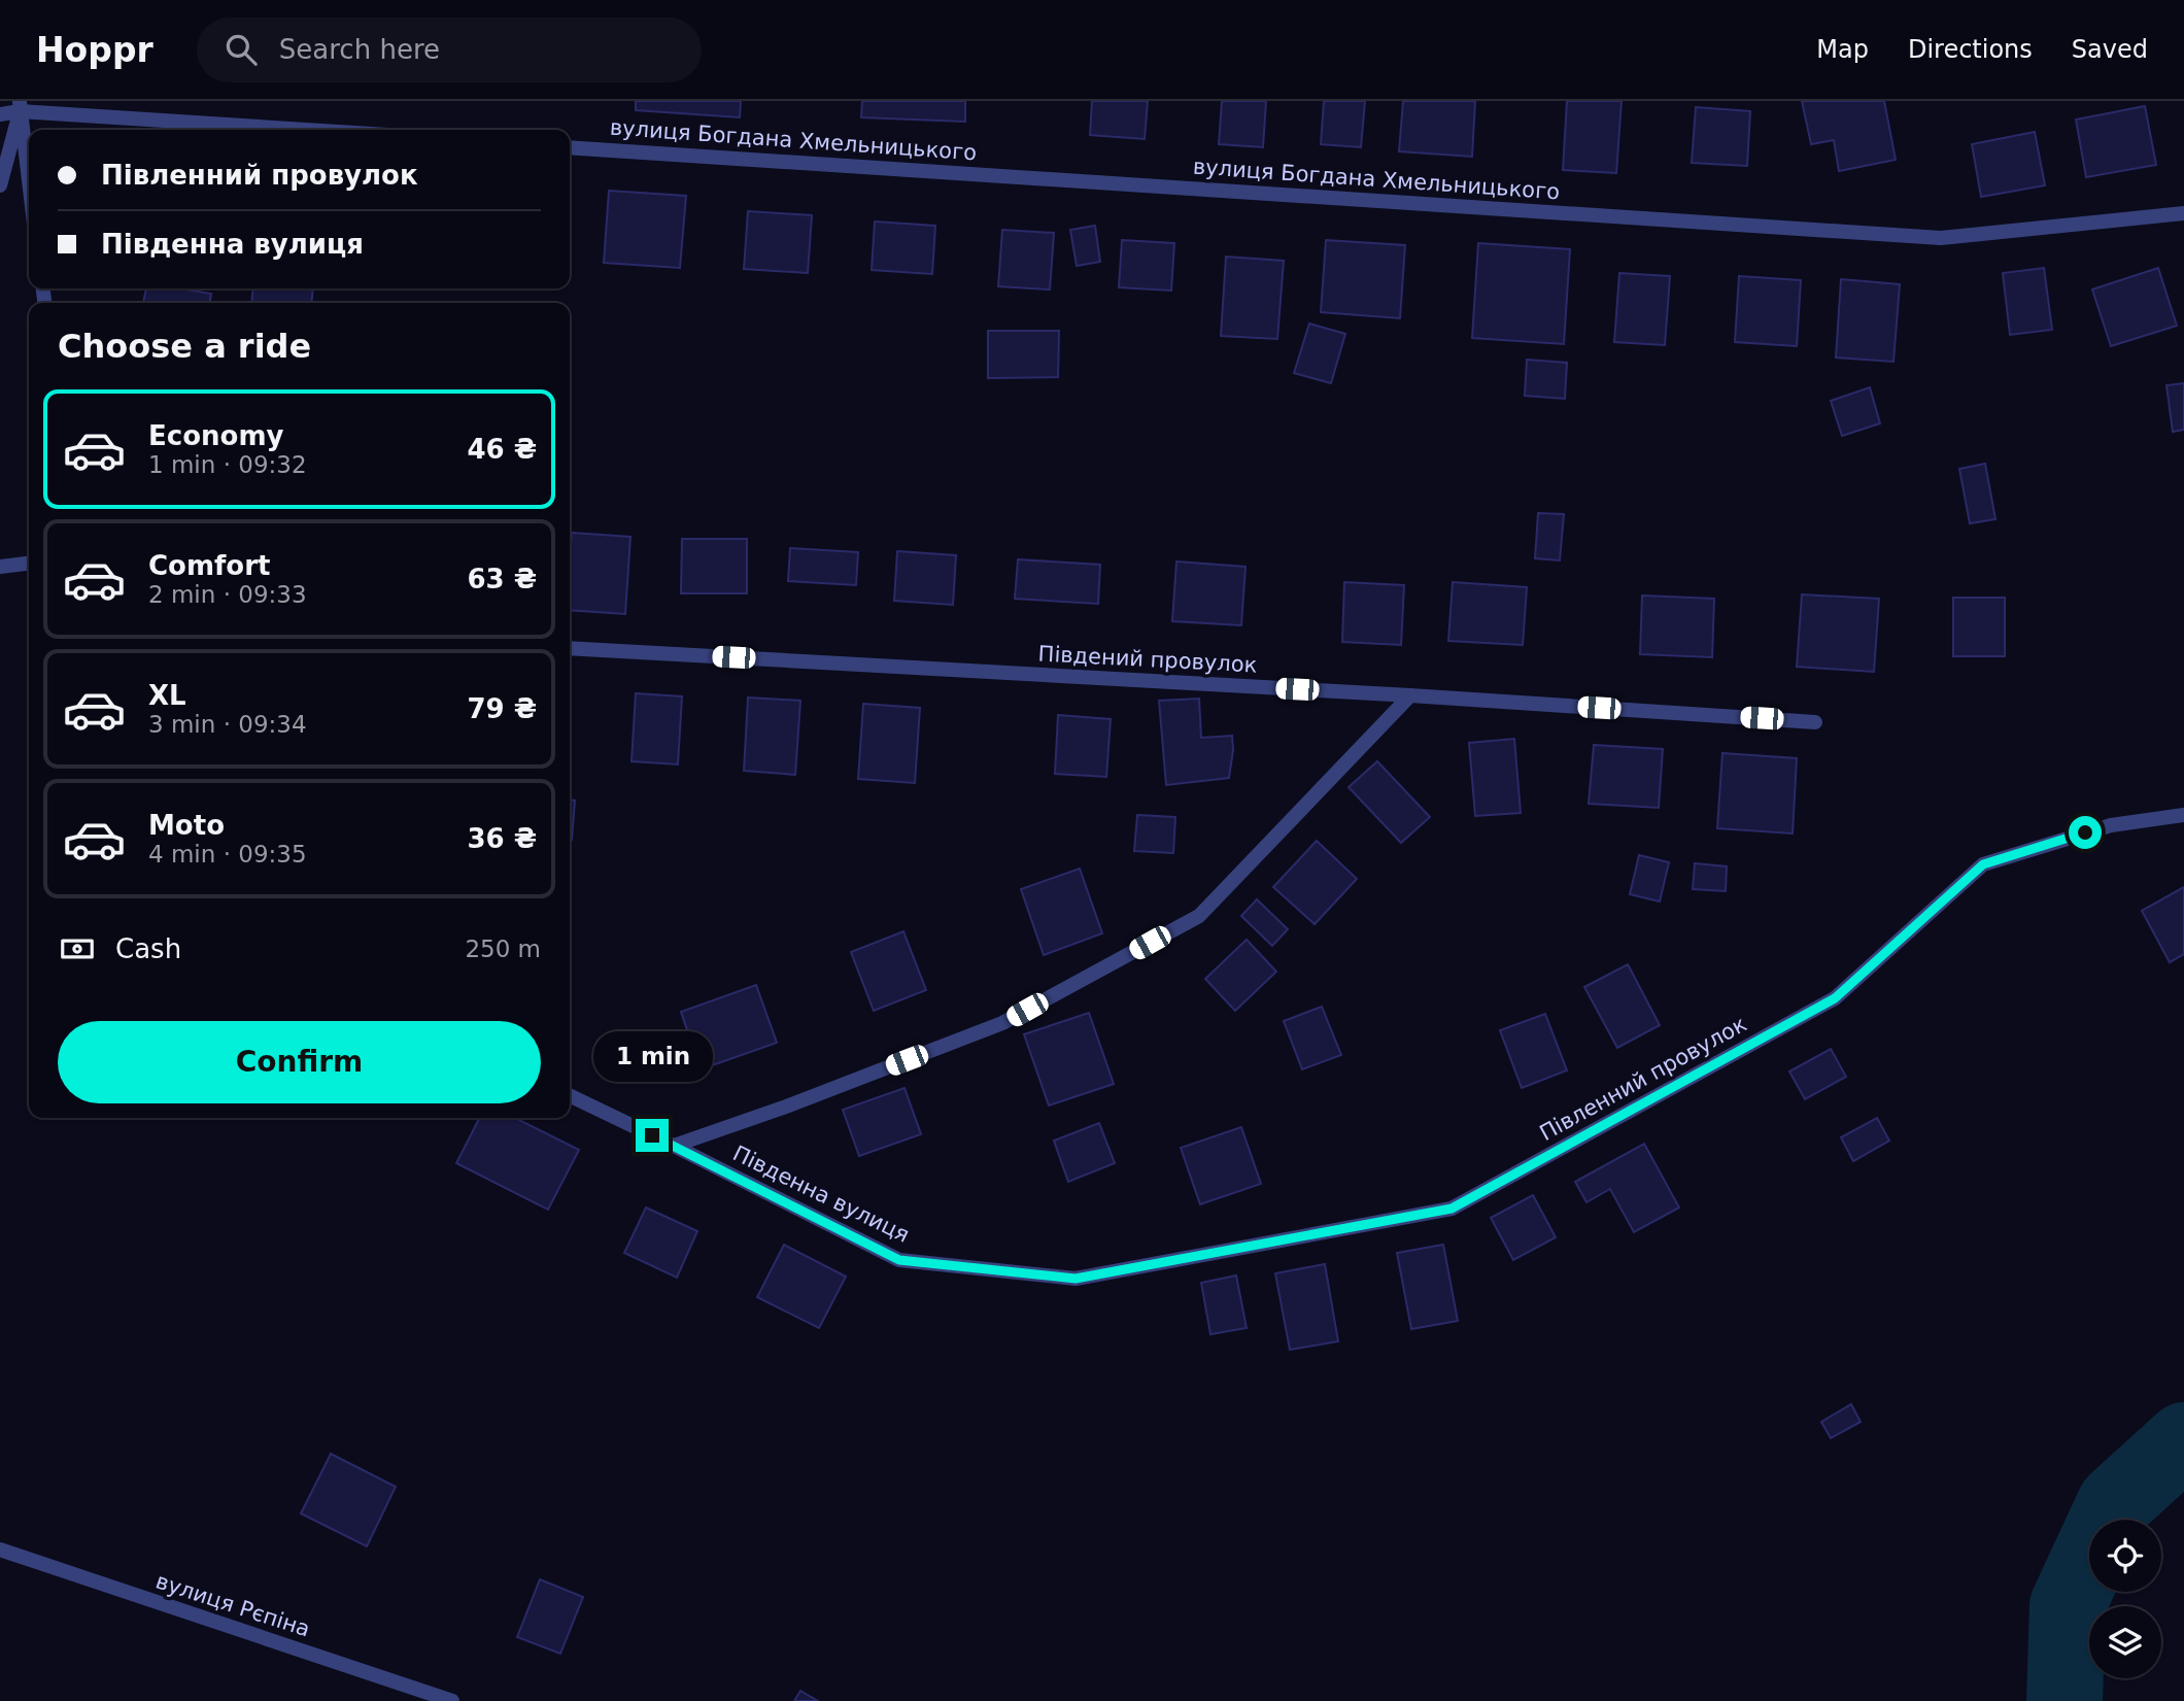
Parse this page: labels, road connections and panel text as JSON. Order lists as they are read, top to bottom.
{
  "streets": {
    "street": [
      "вулиця Богдана Хмельницького",
      "Південий провулок",
      "Півленний провулок",
      "Південна вулиця",
      "вулиця Рєпіна"
    ]
  },
  "crossings": [
    ["Півленний провулок", "Південна вулиця"]
  ],
  "page": {
    "header": "Hoppr",
    "search": "Search here",
    "nav": ["Map", "Directions", "Saved"],
    "banner": ["Півленний провулок", "Південна вулиця"],
    "heading": "Choose a ride",
    "list": [
      {
        "name": "Economy",
        "note": "1 min · 09:32",
        "value": "46 ₴"
      },
      {
        "name": "Comfort",
        "note": "2 min · 09:33",
        "value": "63 ₴"
      },
      {
        "name": "XL",
        "note": "3 min · 09:34",
        "value": "79 ₴"
      },
      {
        "name": "Moto",
        "note": "4 min · 09:35",
        "value": "36 ₴"
      }
    ],
    "pay": ["Cash", "250 m"],
    "buttons": "Confirm",
    "bubble": "1 min"
  }
}
